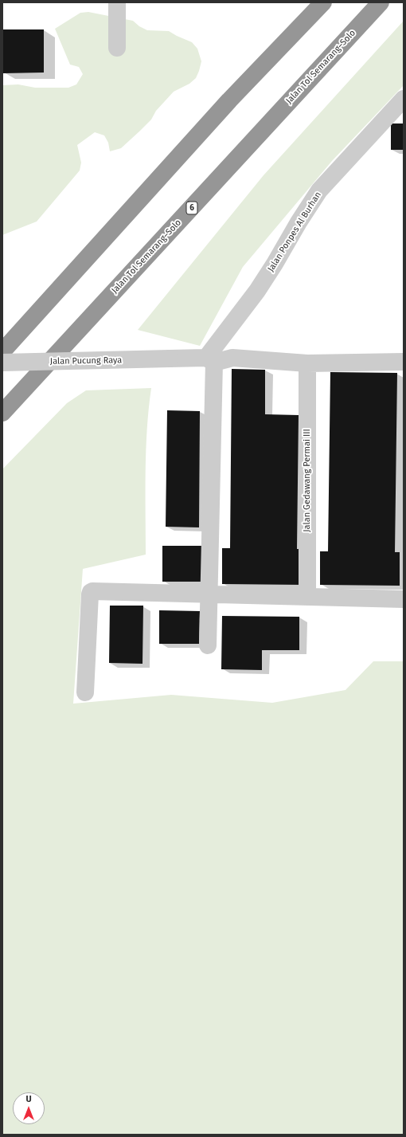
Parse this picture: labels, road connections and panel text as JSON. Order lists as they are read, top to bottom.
{
  "streets": {
    "highway": ["Jalan Tol Semarang–Solo", "6"],
    "street": ["Jalan Ponpes Al Burhan", "Jalan Pucung Raya", "Jalan Gedawang Permai III"]
  },
  "crossings": [
    ["Jalan Ponpes Al Burhan", "Jalan Pucung Raya"]
  ],
  "north": "top"
}
